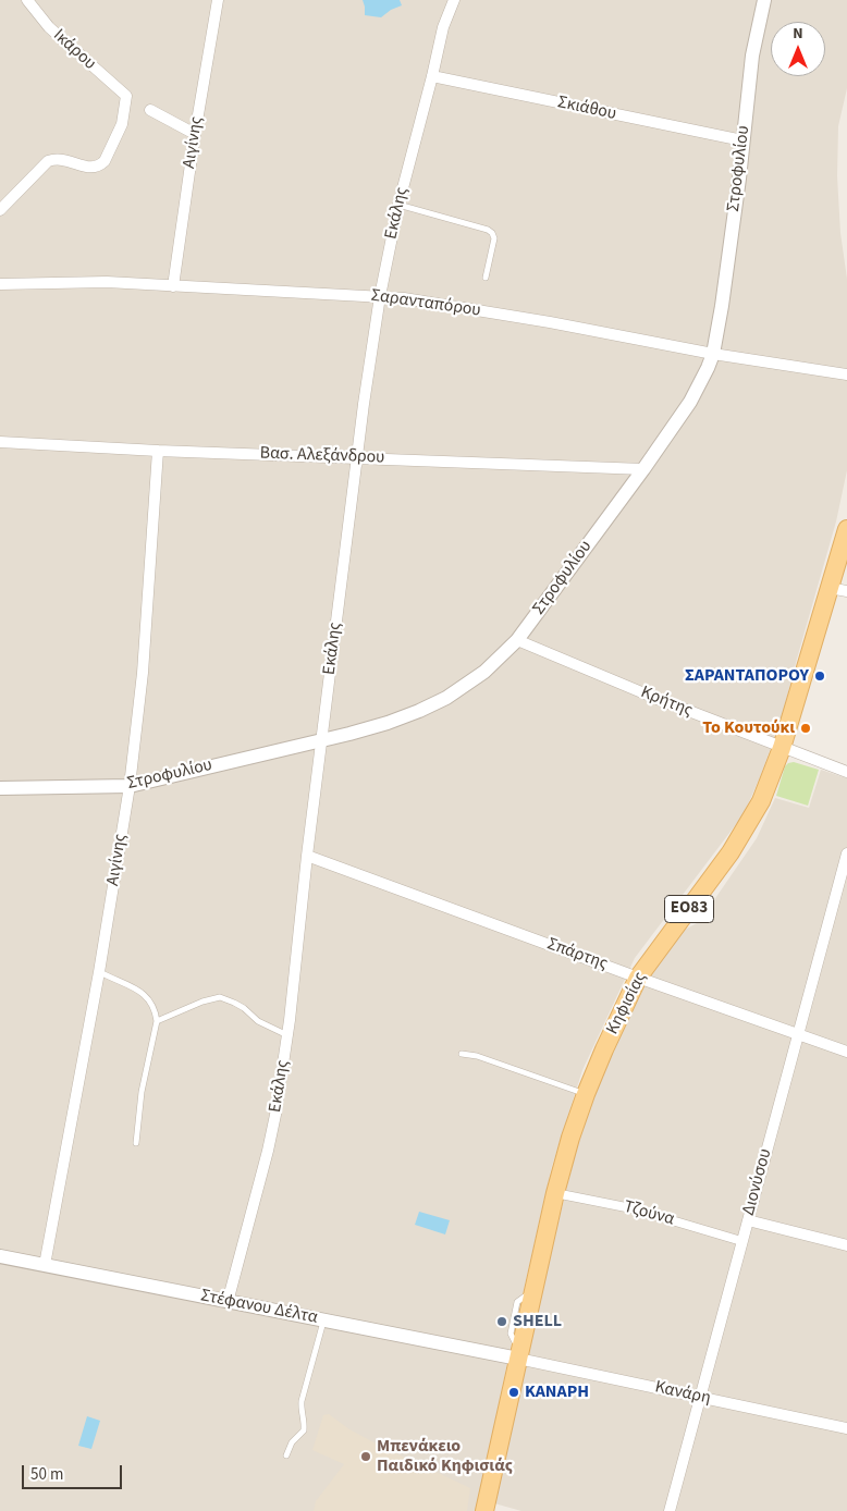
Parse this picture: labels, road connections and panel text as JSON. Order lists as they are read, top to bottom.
{
  "streets": {
    "main road": ["ΕΟ83", "Κηφισίας"],
    "street": [
      "Ικάρου",
      "Σκιάθου",
      "Αιγίνης",
      "Στροφυλίου",
      "Εκάλης",
      "Σαρανταπόρου",
      "Βασ. Αλεξάνδρου",
      "Κρήτης",
      "Σπάρτης",
      "Διονύσου",
      "Τζούνα",
      "Στέφανου Δέλτα",
      "Κανάρη"
    ]
  },
  "crossings": [
    ["Σκιάθου", "Στροφυλίου"],
    ["Σκιάθου", "Εκάλης"],
    ["Αιγίνης", "Στροφυλίου"],
    ["Αιγίνης", "Σαρανταπόρου"],
    ["Αιγίνης", "Βασ. Αλεξάνδρου"],
    ["Αιγίνης", "Στέφανου Δέλτα"],
    ["Στροφυλίου", "Εκάλης"],
    ["Στροφυλίου", "Σαρανταπόρου"],
    ["Στροφυλίου", "Βασ. Αλεξάνδρου"],
    ["Στροφυλίου", "Κρήτης"],
    ["Εκάλης", "Σαρανταπόρου"],
    ["Εκάλης", "Βασ. Αλεξάνδρου"],
    ["Εκάλης", "Σπάρτης"],
    ["Εκάλης", "Στέφανου Δέλτα"],
    ["Κρήτης", "Κηφισίας"],
    ["Σπάρτης", "Κηφισίας"],
    ["Σπάρτης", "Διονύσου"],
    ["Κηφισίας", "Τζούνα"],
    ["Κηφισίας", "Στέφανου Δέλτα"],
    ["Κηφισίας", "Κανάρη"],
    ["Διονύσου", "Τζούνα"],
    ["Διονύσου", "Κανάρη"],
    ["Στέφανου Δέλτα", "Κανάρη"]
  ],
  "places": [
    "ΣΑΡΑΝΤΑΠΟΡΟΥ",
    "Το Κουτούκι",
    "SHELL",
    "ΚΑΝΑΡΗ",
    "Μπενάκειο Παιδικό Κηφισιάς"
  ],
  "scale_bar": "50 m",
  "north": "top"
}
